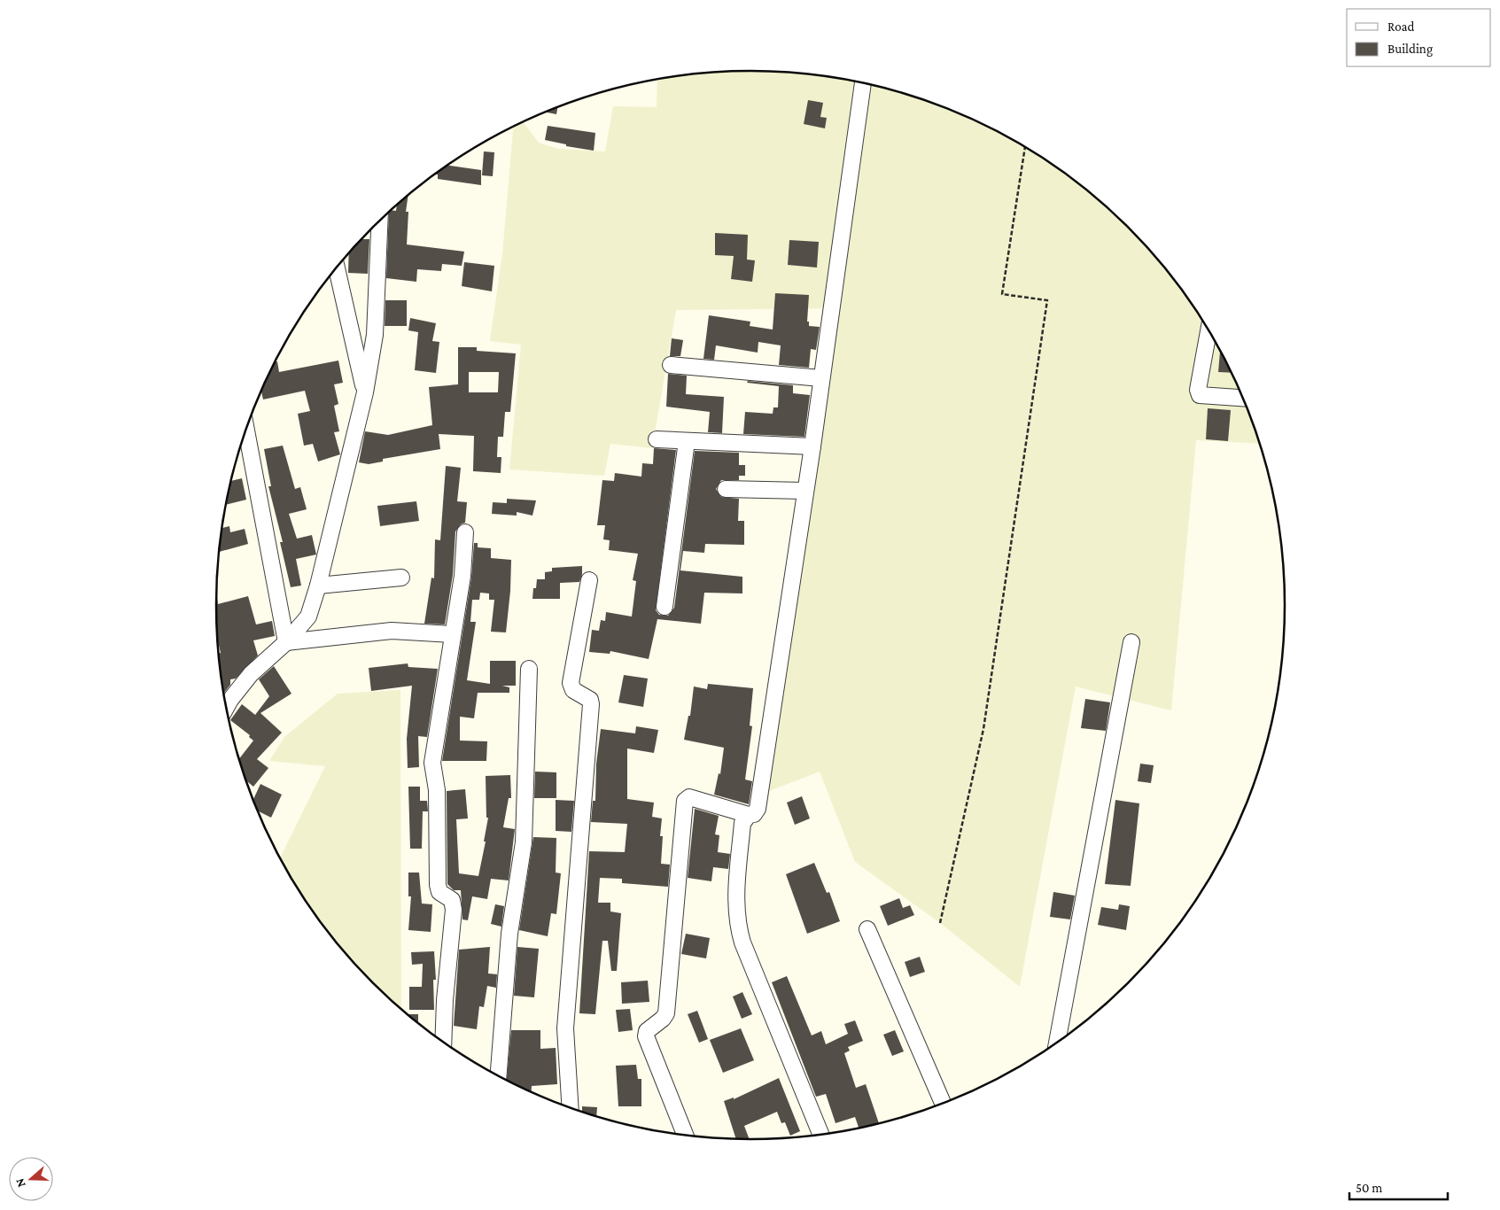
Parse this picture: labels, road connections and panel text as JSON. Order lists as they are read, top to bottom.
{
  "legend": ["Road", "Building"],
  "scale_bar": "50 m",
  "north": "left"
}
